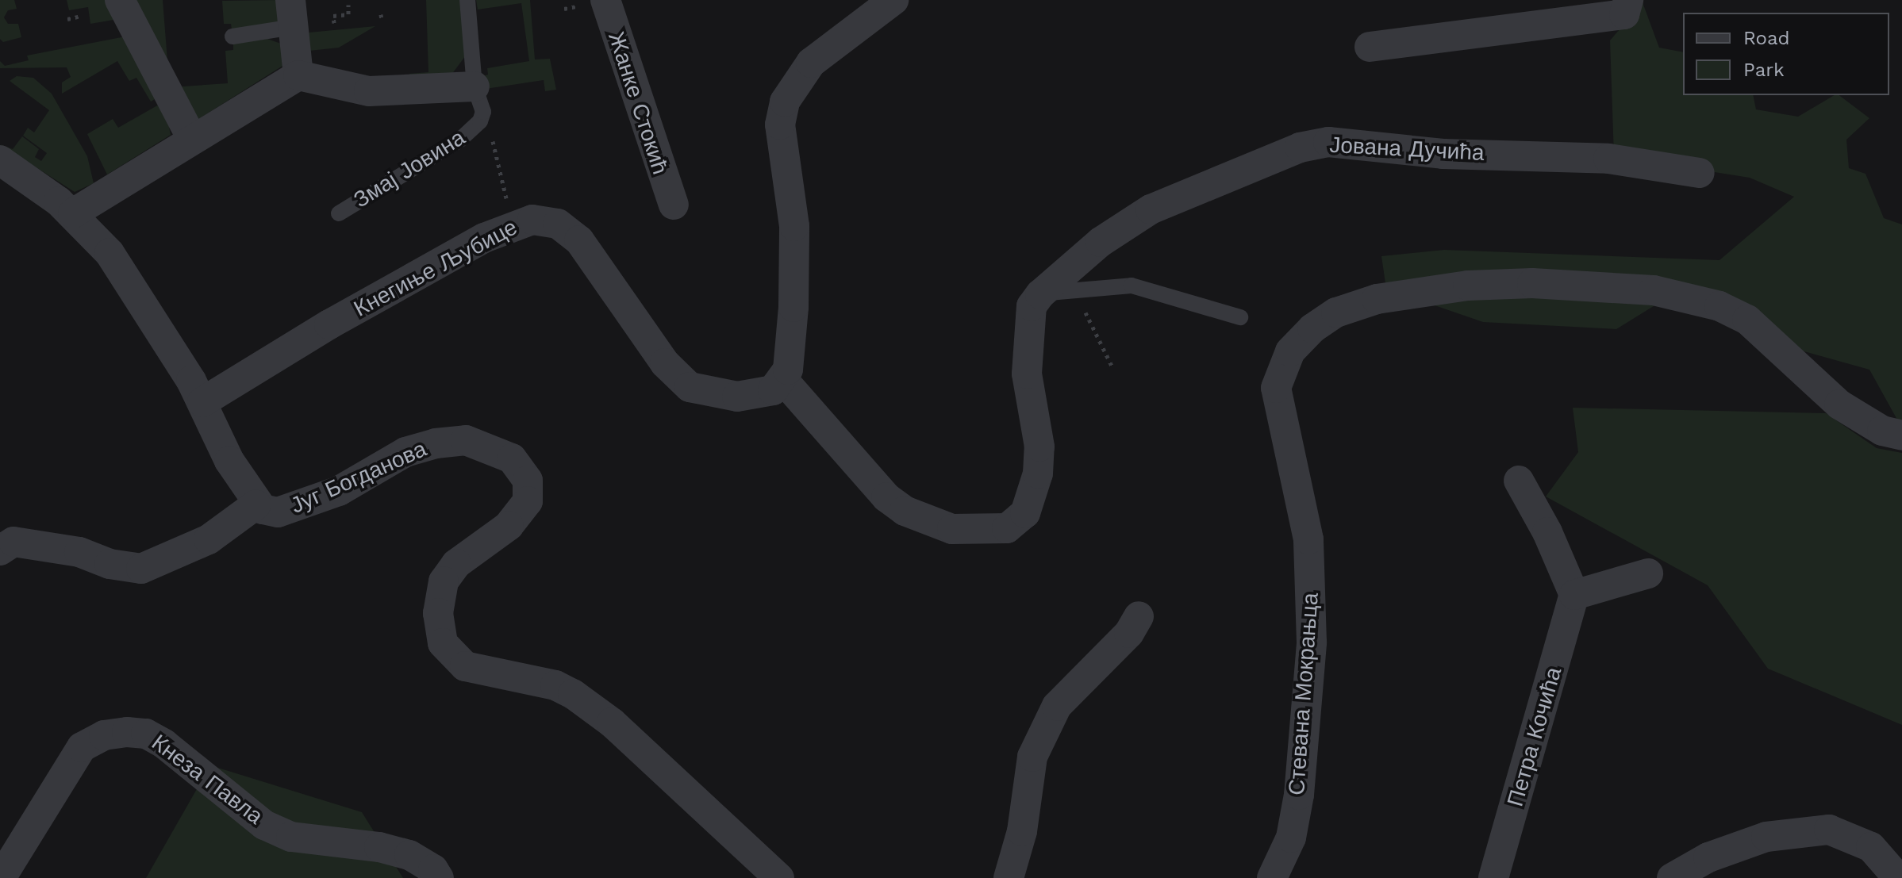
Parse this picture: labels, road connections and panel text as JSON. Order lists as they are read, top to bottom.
{
  "streets": {
    "street": [
      "Жанке Стокић",
      "Јована Дучића",
      "Кнегиње Љубице",
      "Југ Богданова",
      "Стевана Мокрањца",
      "Петра Кочића",
      "Кнеза Павла"
    ],
    "lane": ["Змај Јовина"]
  },
  "crossings": [
    ["Јована Дучића", "Кнегиње Љубице"],
    ["Кнегиње Љубице", "Југ Богданова"]
  ],
  "legend": ["Road", "Park"]
}
